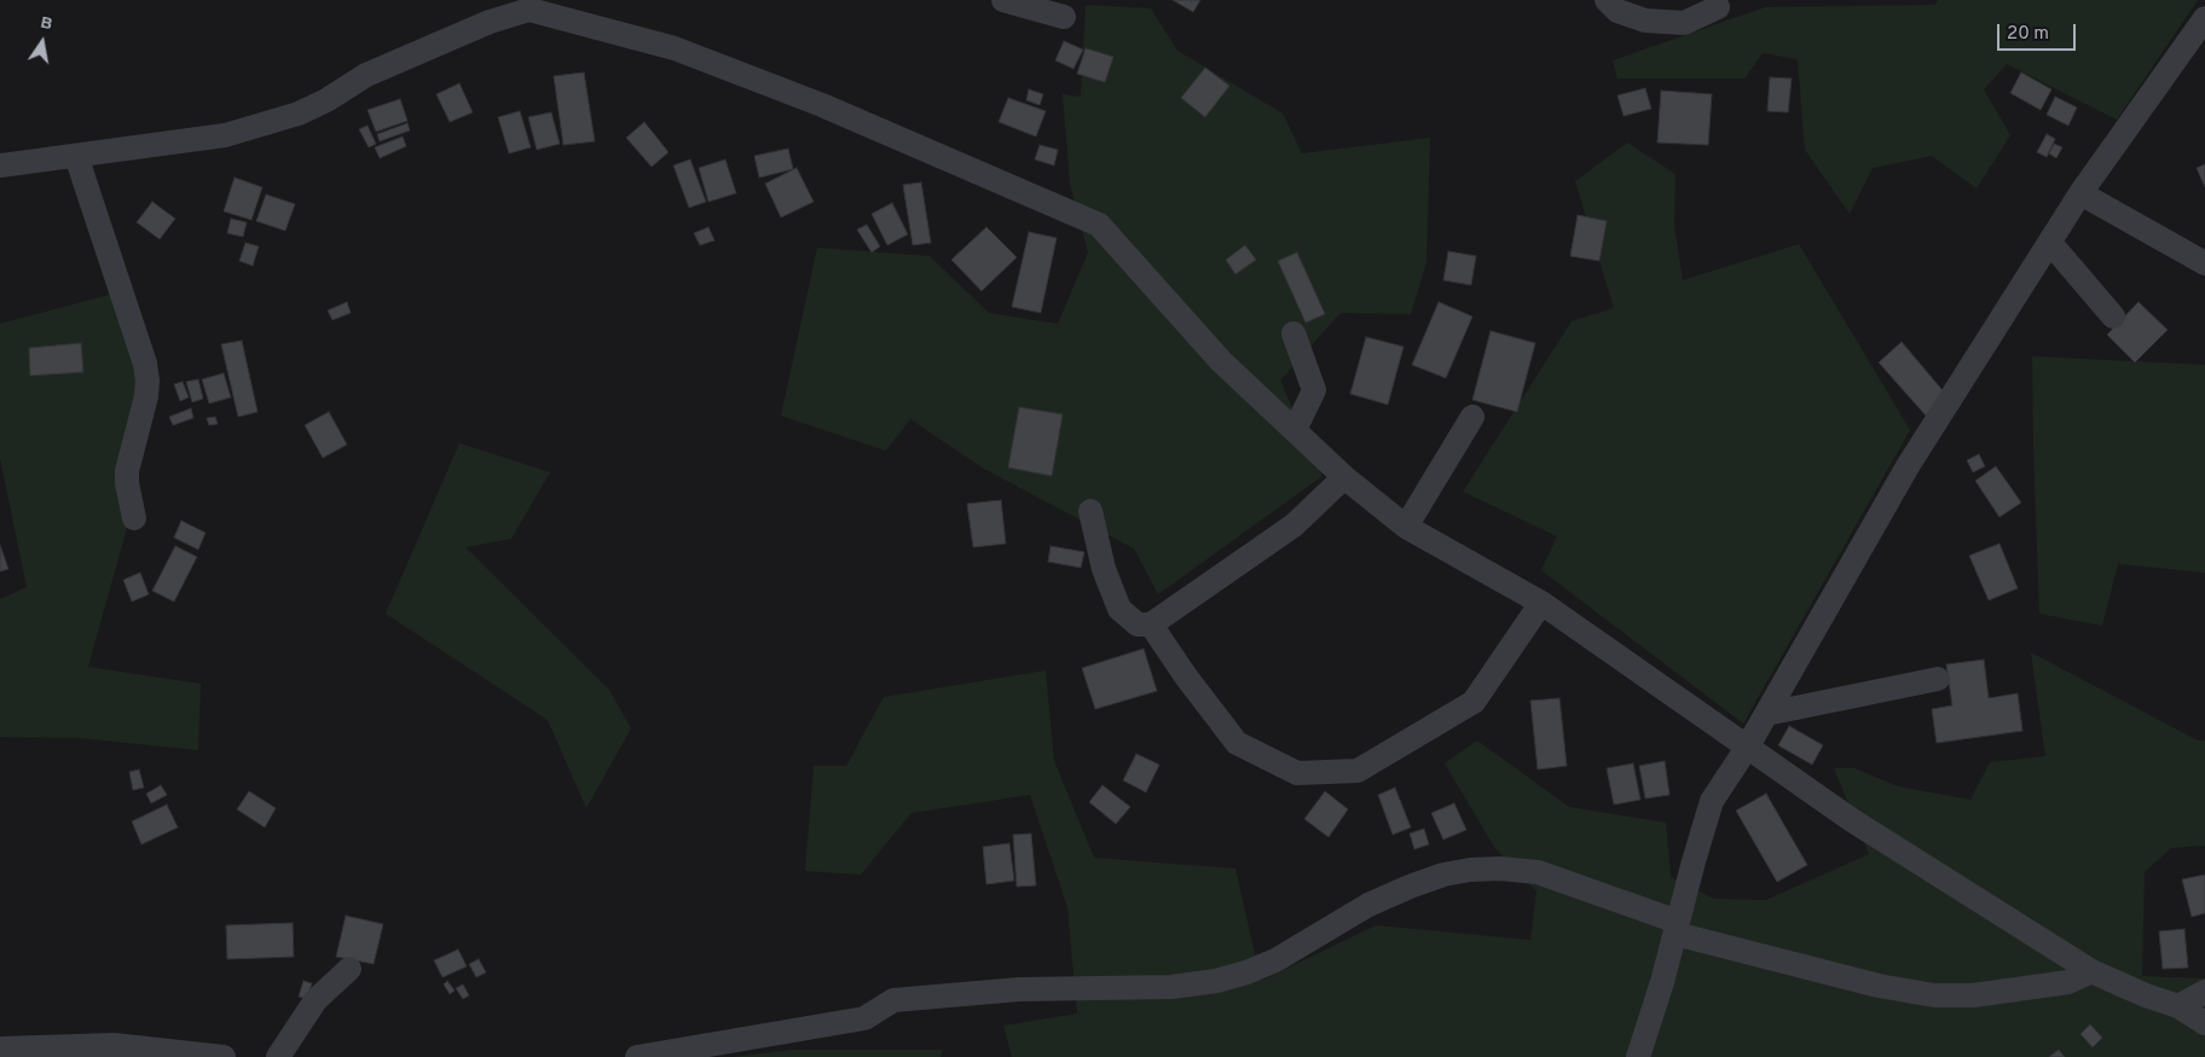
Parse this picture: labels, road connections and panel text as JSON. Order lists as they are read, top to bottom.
{
  "scale_bar": "20 m",
  "north": "top"
}
